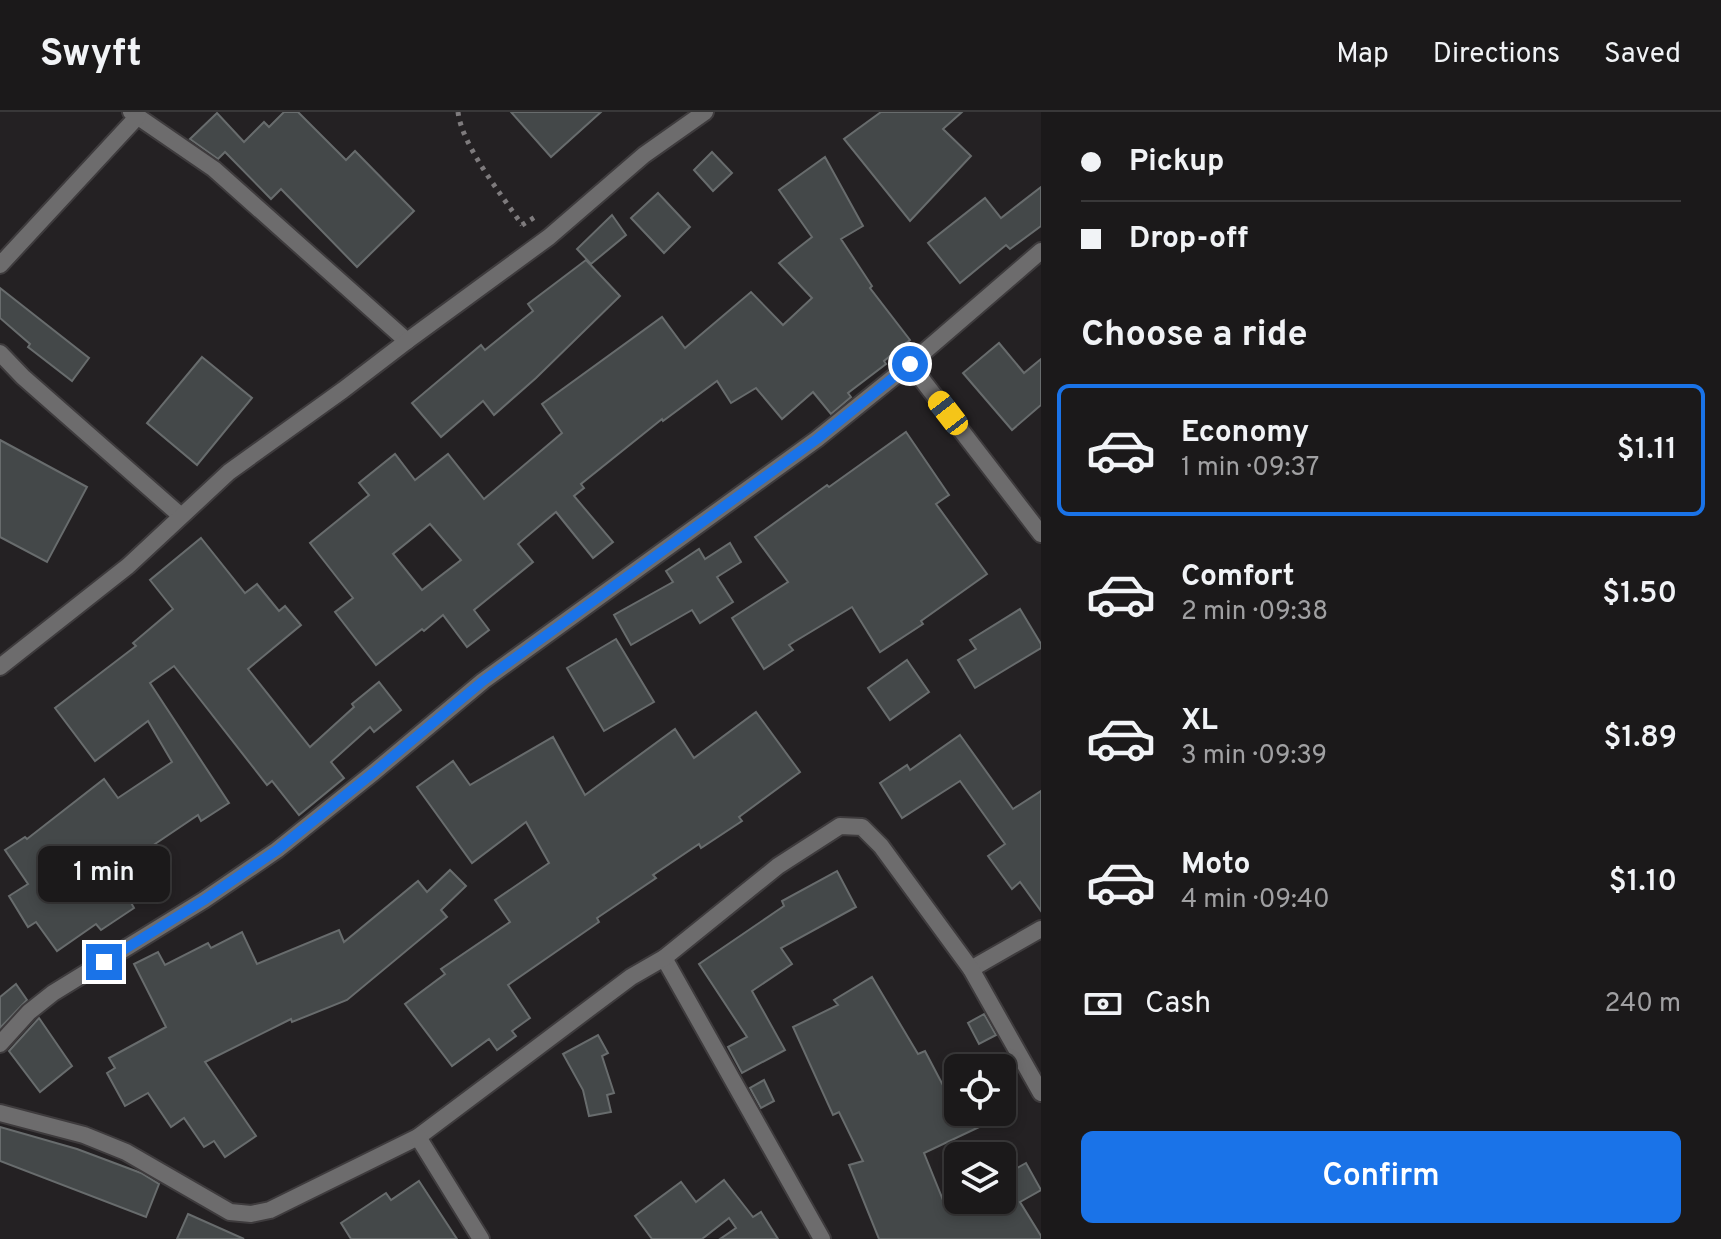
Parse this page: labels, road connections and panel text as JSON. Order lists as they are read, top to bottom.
{
  "page": {
    "header": "Swyft",
    "nav": ["Map", "Directions", "Saved"],
    "banner": ["Pickup", "Drop-off"],
    "heading": "Choose a ride",
    "list": [
      {
        "name": "Economy",
        "note": "1 min · 09:37",
        "value": "$1.11"
      },
      {
        "name": "Comfort",
        "note": "2 min · 09:38",
        "value": "$1.50"
      },
      {
        "name": "XL",
        "note": "3 min · 09:39",
        "value": "$1.89"
      },
      {
        "name": "Moto",
        "note": "4 min · 09:40",
        "value": "$1.10"
      }
    ],
    "bubble": "1 min",
    "pay": ["Cash", "240 m"],
    "buttons": "Confirm"
  }
}
